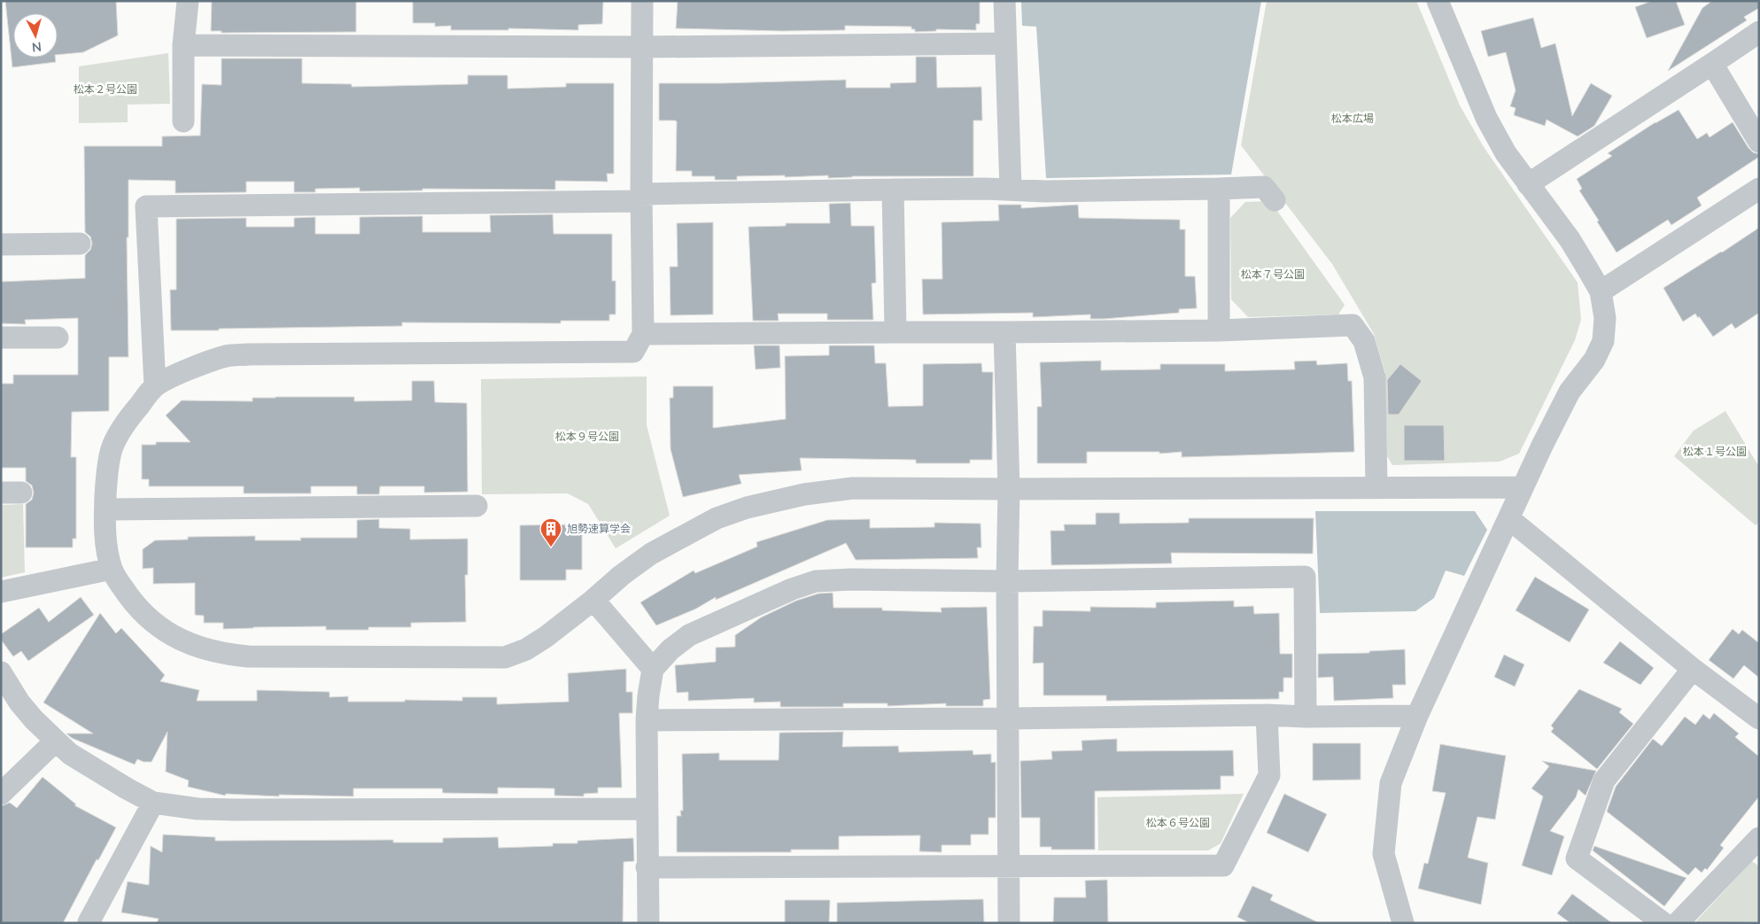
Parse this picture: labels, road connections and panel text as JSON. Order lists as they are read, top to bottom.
{
  "parks": [
    "松本２号公園",
    "松本広場",
    "松本７号公園",
    "松本９号公園",
    "松本１号公園",
    "松本６号公園"
  ],
  "places": {
    "building": ["旭勢速算学会"]
  },
  "north": "bottom"
}
